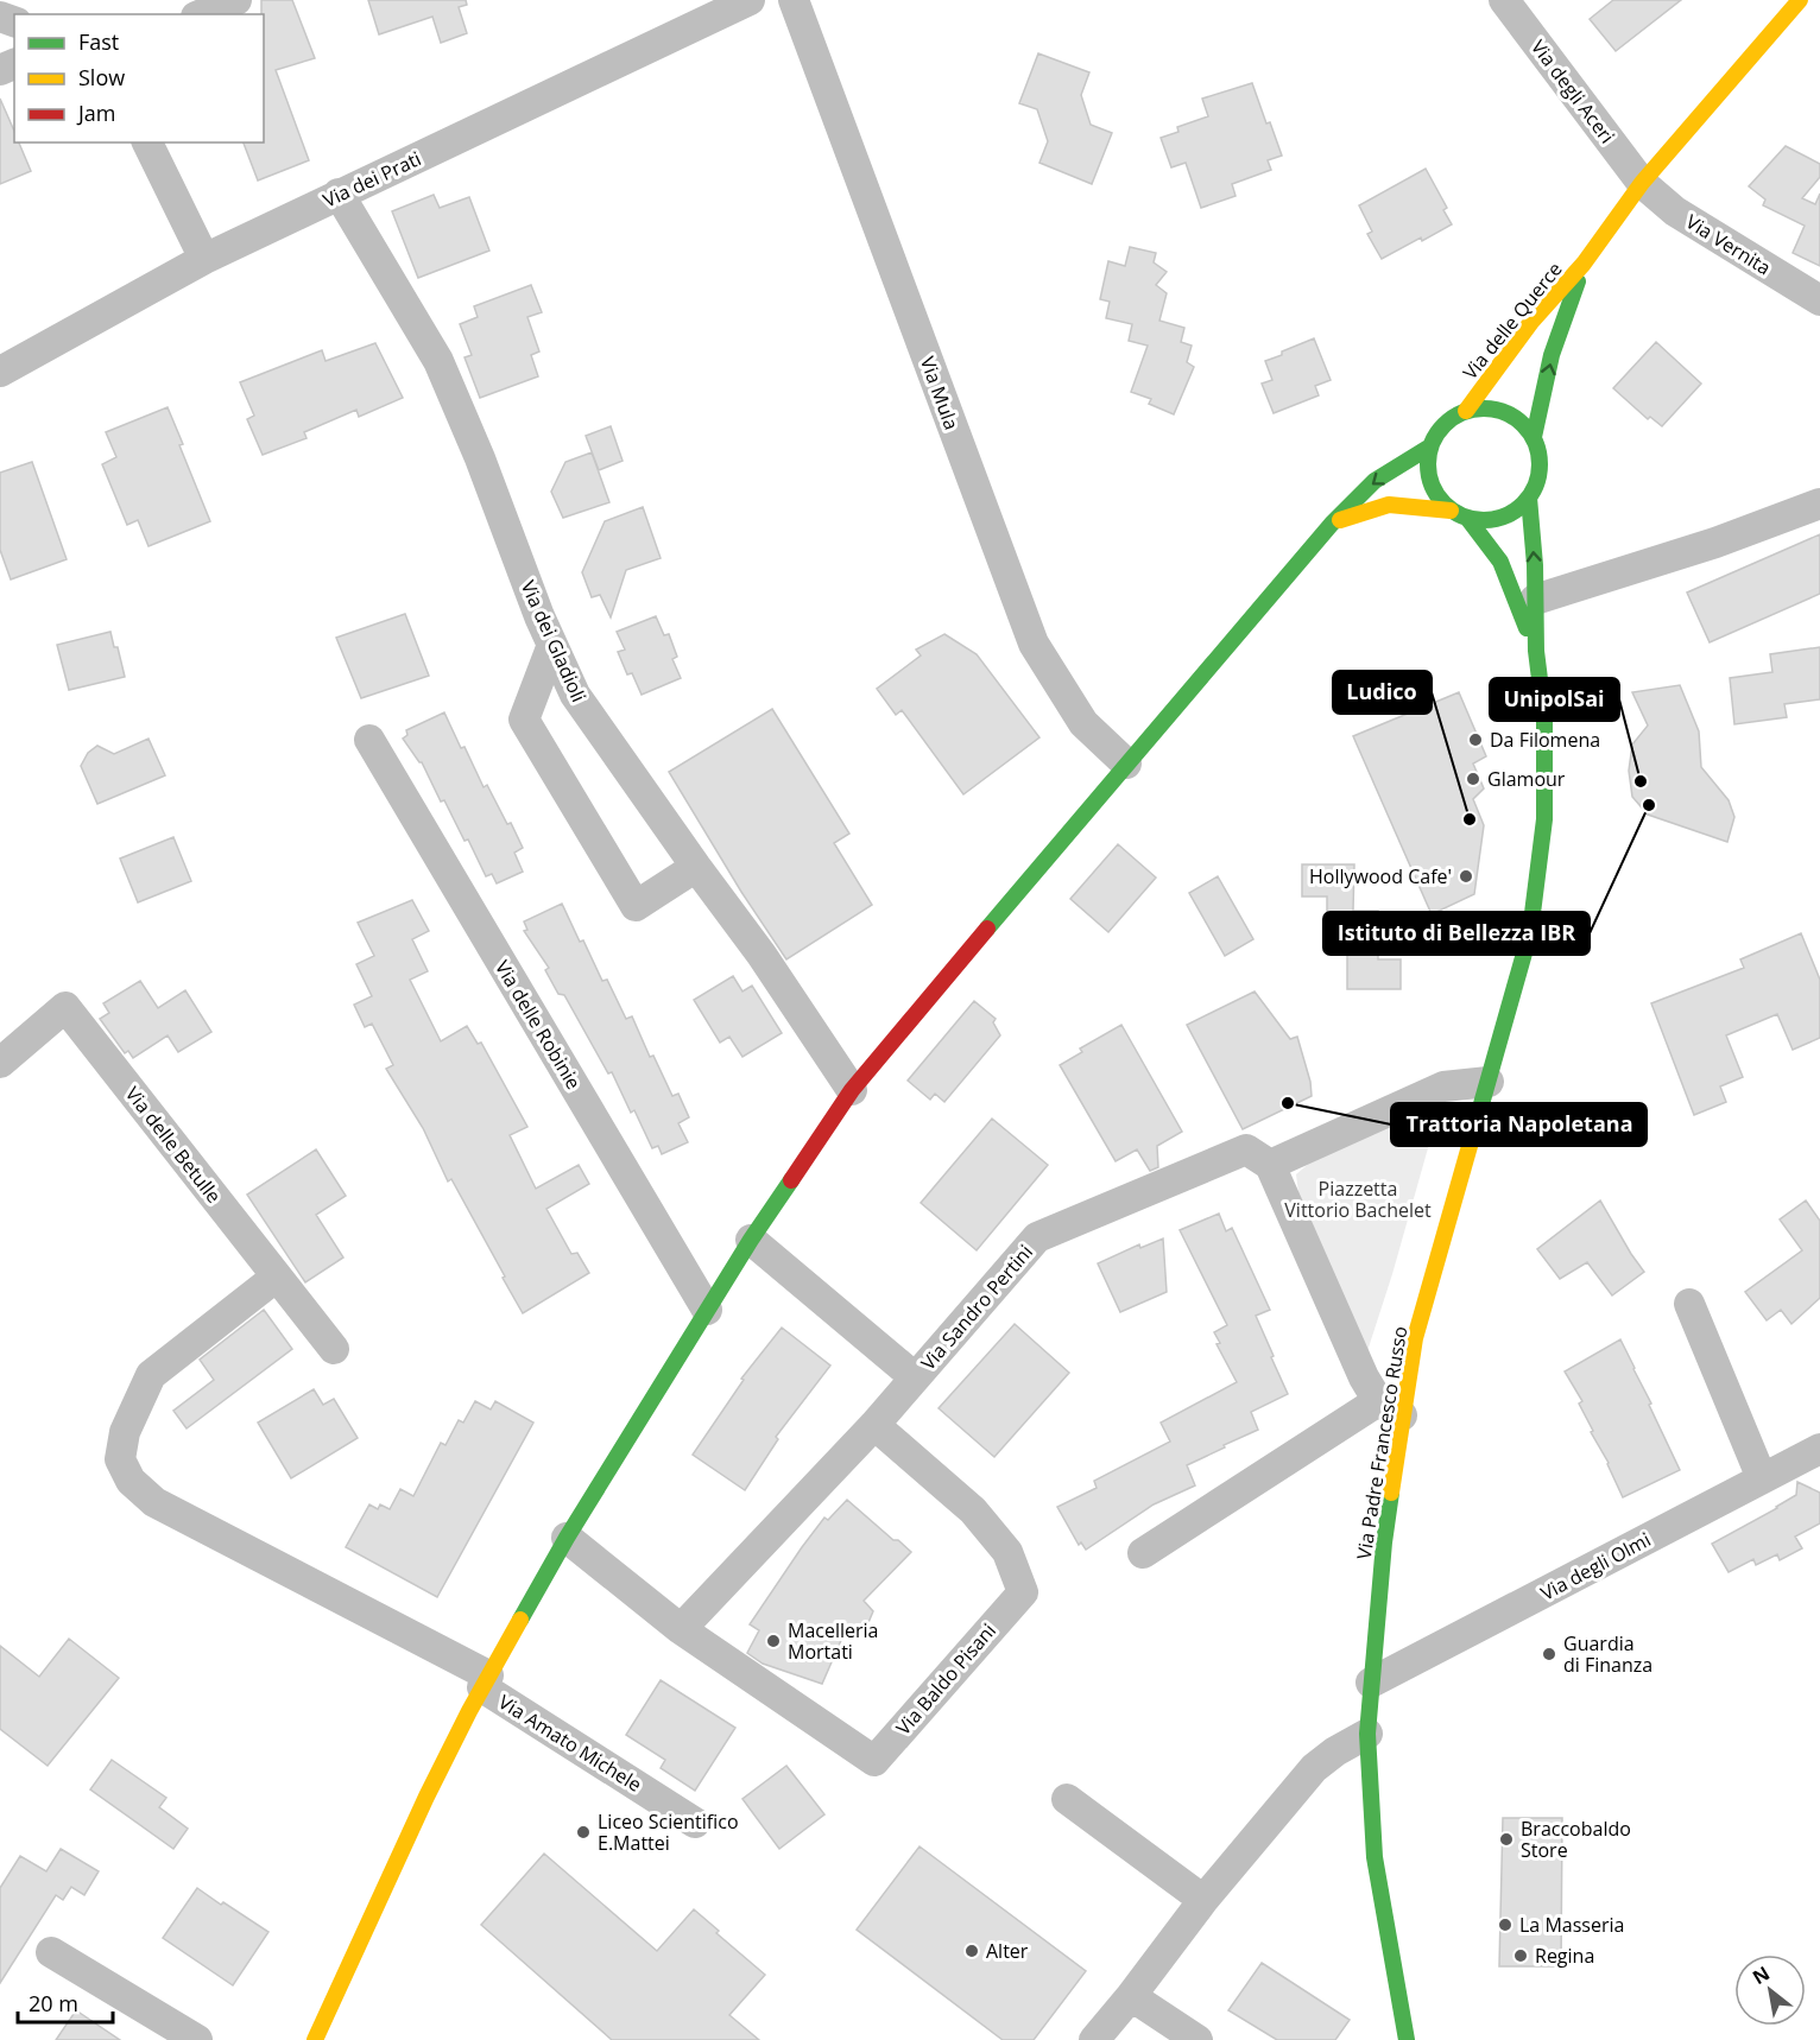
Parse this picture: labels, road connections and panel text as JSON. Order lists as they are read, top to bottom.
{
  "streets": {
    "street": [
      "Via degli Aceri",
      "Via dei Prati",
      "Via Vernita",
      "Via delle Querce",
      "Via Mula",
      "Via dei Gladioli",
      "Via delle Robinie",
      "Via delle Betulle",
      "Via Sandro Pertini",
      "Via Padre Francesco Russo",
      "Via degli Olmi",
      "Via Baldo Pisani",
      "Via Amato Michele"
    ]
  },
  "crossings": [
    ["Via degli Aceri", "Via Vernita"],
    ["Via dei Prati", "Via dei Gladioli"],
    ["Via delle Querce", "Via Padre Francesco Russo"],
    ["Via delle Betulle", "Via Amato Michele"],
    ["Via Sandro Pertini", "Via Baldo Pisani"],
    ["Via Padre Francesco Russo", "Via degli Olmi"]
  ],
  "parks": ["Piazzetta Vittorio Bachelet"],
  "places": [
    "Da Filomena",
    "Glamour",
    "UnipolSai",
    "Istituto di Bellezza IBR",
    "Ludico",
    "Hollywood Cafe'",
    "Trattoria Napoletana",
    "Macelleria Mortati",
    "Guardia di Finanza",
    "Liceo Scientifico E.Mattei",
    "Braccobaldo Store",
    "La Masseria",
    "Alter",
    "Regina"
  ],
  "legend": ["Fast", "Slow", "Jam"],
  "scale_bar": "20 m",
  "north": "top left"
}
